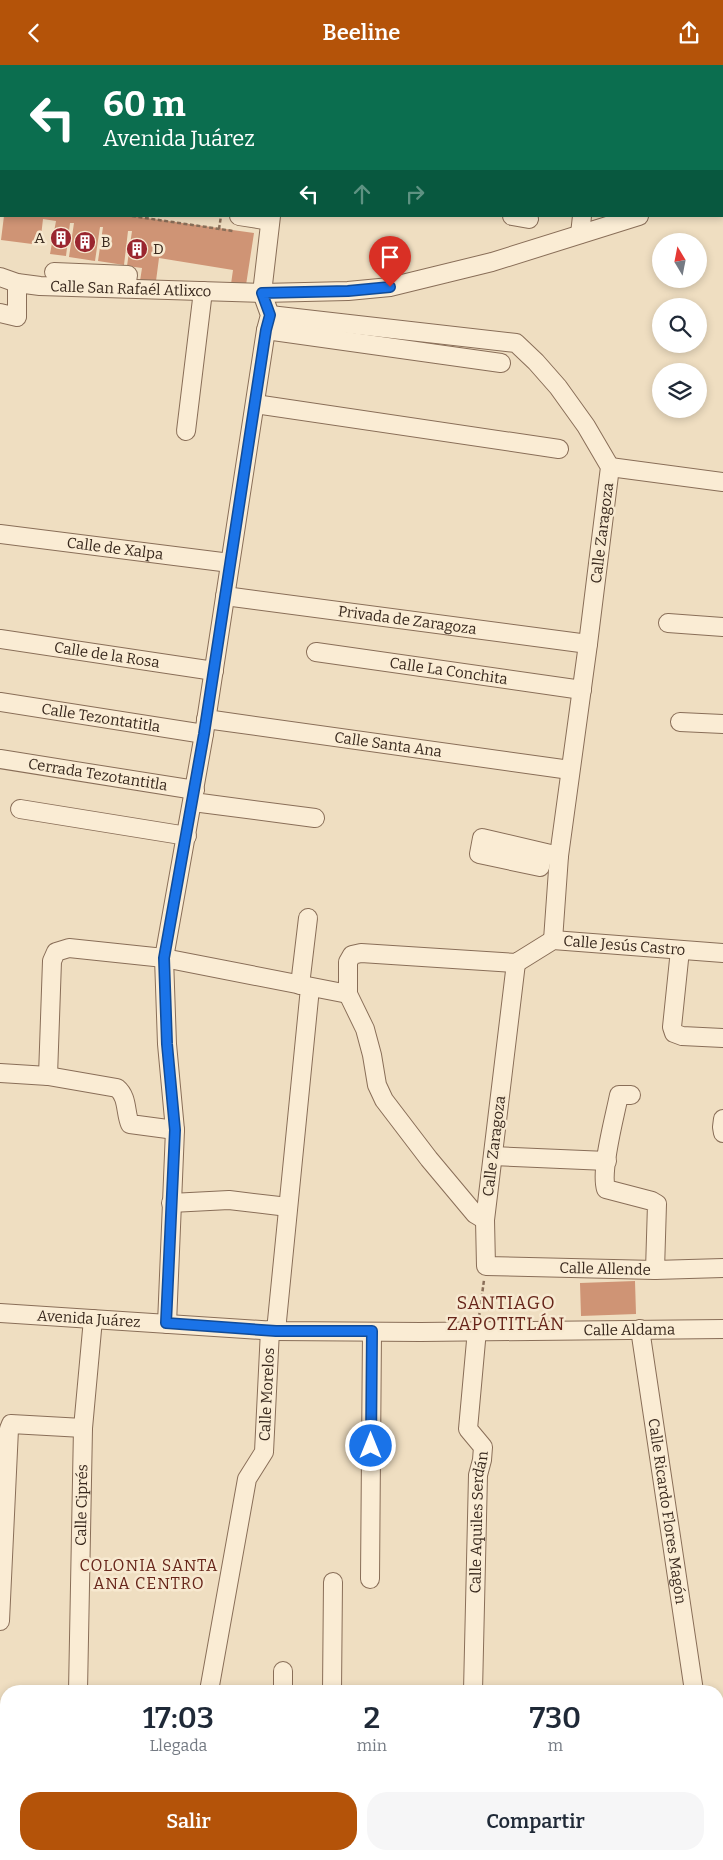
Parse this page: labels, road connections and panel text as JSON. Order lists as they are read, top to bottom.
{
  "streets": {
    "street": [
      "Calle San Rafaél Atlixco",
      "Calle Zaragoza",
      "Calle de Xalpa",
      "Privada de Zaragoza",
      "Calle de la Rosa",
      "Calle La Conchita",
      "Calle Tezontatitla",
      "Calle Santa Ana",
      "Cerrada Tezotantitla",
      "Calle Jesús Castro",
      "Calle Allende",
      "Avenida Juárez",
      "Calle Aldama",
      "Calle Morelos",
      "Calle Ciprés",
      "Calle Ricardo Flores Magón",
      "Calle Aquiles Serdán"
    ]
  },
  "crossings": [
    ["Calle Zaragoza", "Privada de Zaragoza"],
    ["Calle Zaragoza", "Calle La Conchita"],
    ["Calle Zaragoza", "Calle Santa Ana"],
    ["Calle Zaragoza", "Calle Jesús Castro"],
    ["Calle Zaragoza", "Calle Allende"],
    ["Calle Tezontatitla", "Calle Santa Ana"],
    ["Avenida Juárez", "Calle Aldama"],
    ["Avenida Juárez", "Calle Morelos"],
    ["Avenida Juárez", "Calle Ciprés"],
    ["Avenida Juárez", "Calle Aquiles Serdán"],
    ["Calle Aldama", "Calle Ricardo Flores Magón"],
    ["Calle Aldama", "Calle Aquiles Serdán"]
  ],
  "districts": ["SANTIAGO ZAPOTITLÁN", "COLONIA SANTA ANA CENTRO"],
  "places": {
    "building": ["A", "B", "D"]
  },
  "north": "top",
  "page": {
    "header": "Beeline",
    "turn": ["60 m", "Avenida Juárez"],
    "eta": [
      "17:03",
      "Llegada",
      "2",
      "min",
      "730",
      "m"
    ],
    "buttons": ["Salir", "Compartir"]
  }
}
